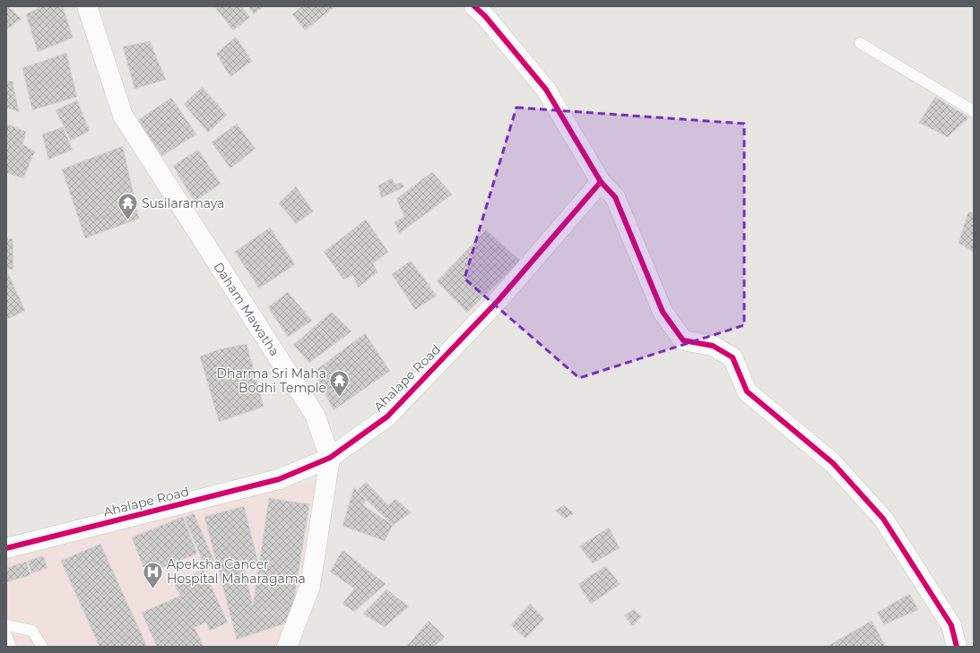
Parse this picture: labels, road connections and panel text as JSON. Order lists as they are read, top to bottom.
{
  "streets": {
    "street": ["Daham Mawatha", "Ahalape Road"]
  },
  "crossings": [
    ["Daham Mawatha", "Ahalape Road"]
  ],
  "places": {
    "temple": ["Susilaramaya", "Dharma Sri Maha Bodhi Temple"],
    "hospital": ["Apeksha Cancer Hospital Maharagama"]
  }
}
